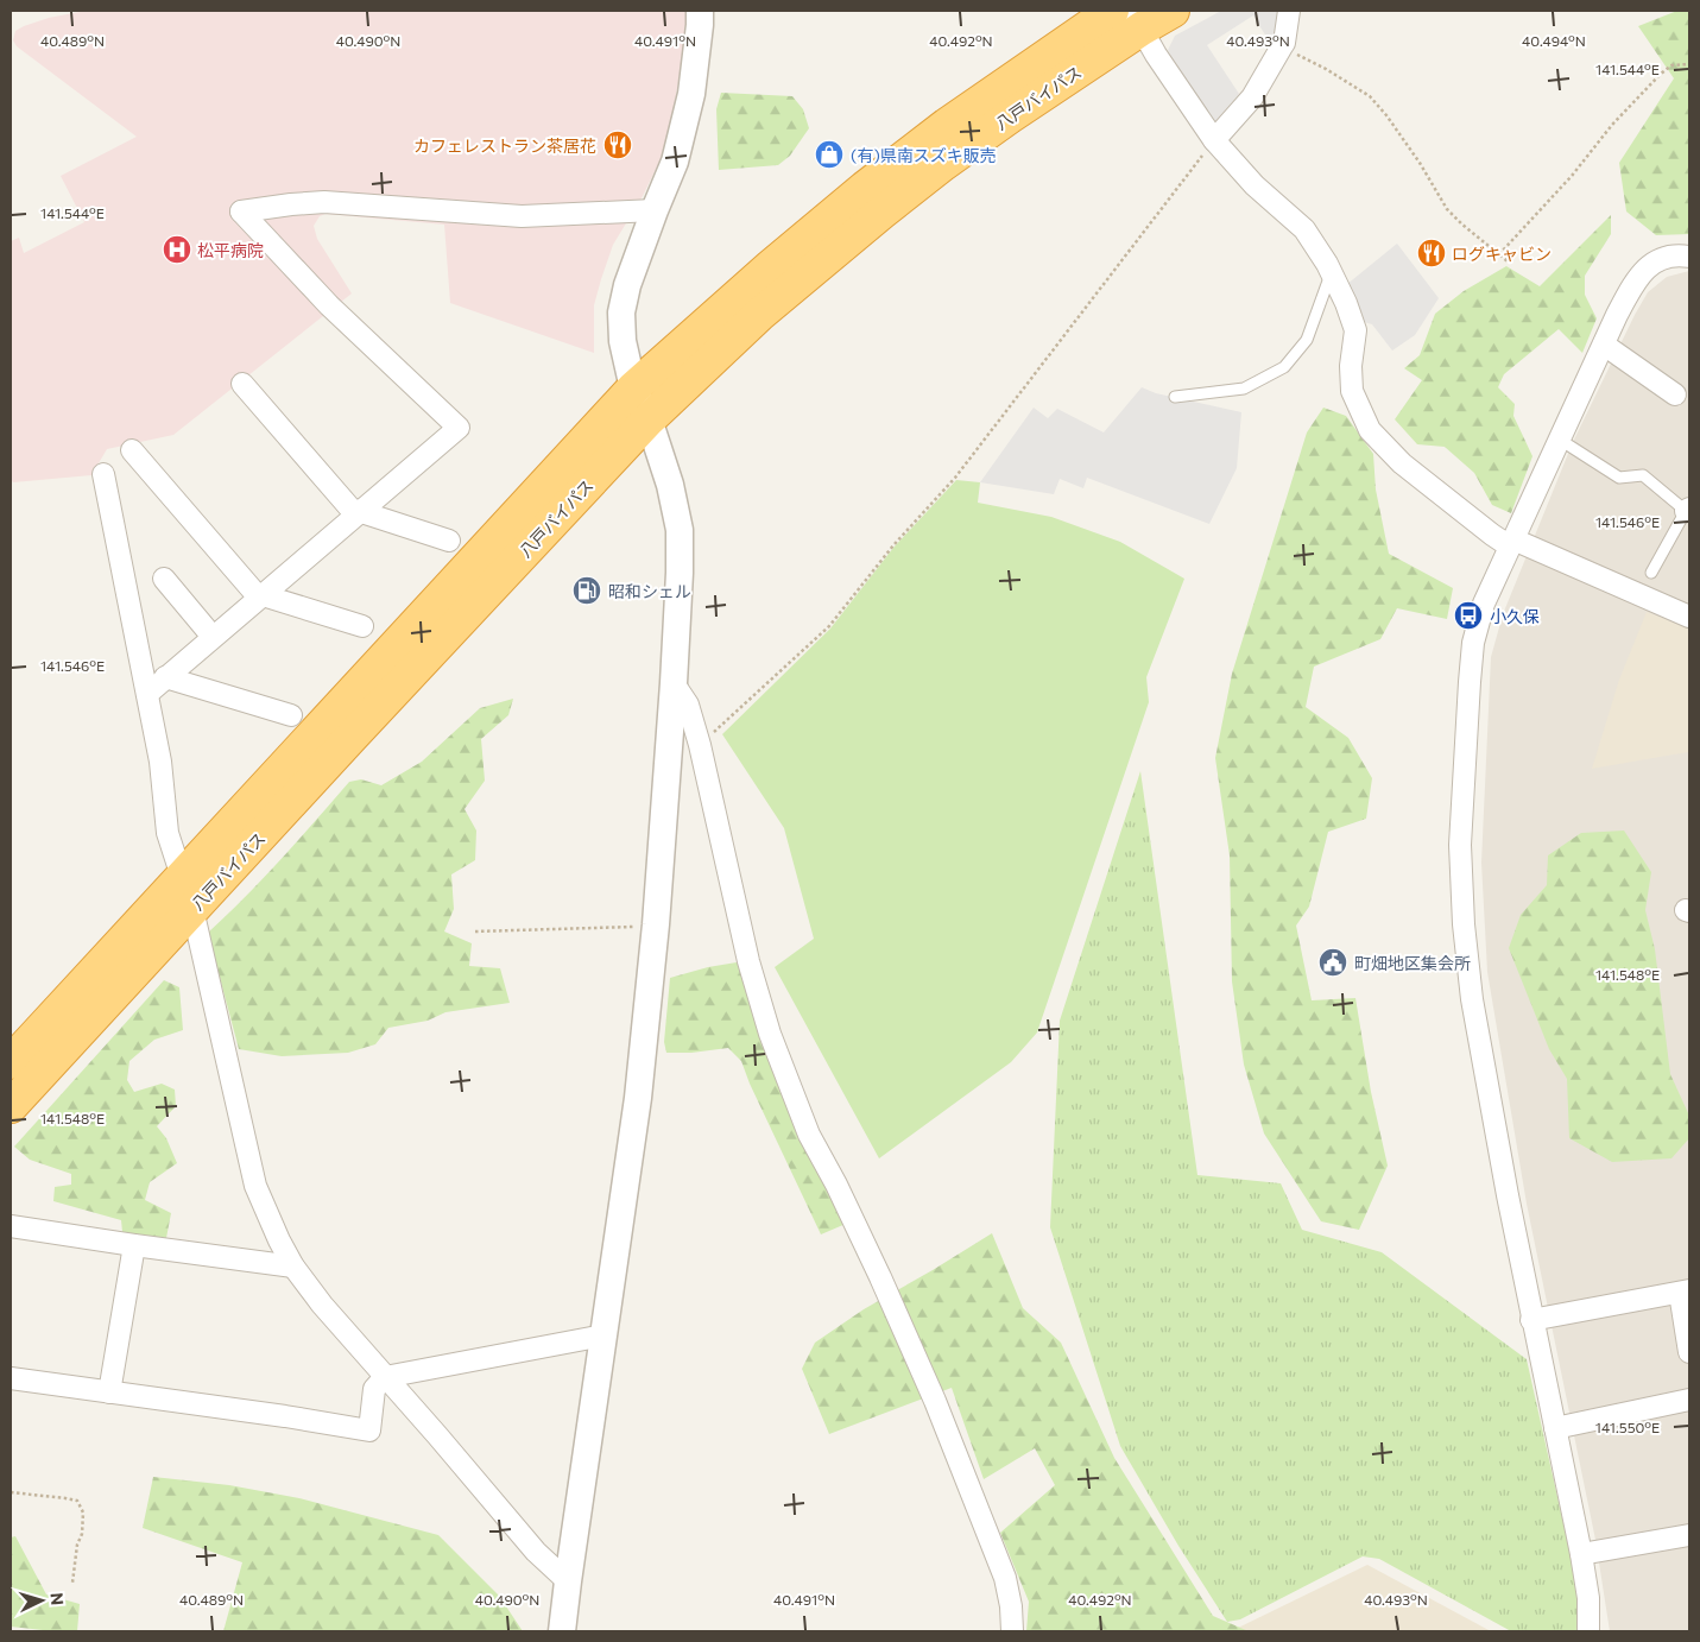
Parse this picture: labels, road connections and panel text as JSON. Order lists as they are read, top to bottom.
{
  "streets": {
    "highway": ["八戸バイパス"]
  },
  "places": {
    "restaurant": ["カフェレストラン茶居花", "ログキャビン"],
    "shop": ["(有)県南スズキ販売"],
    "hospital": ["松平病院"],
    "fuel station": ["昭和シェル"],
    "bus stop": ["小久保"],
    "public building": ["町畑地区集会所"]
  },
  "north": "right",
  "coordinates": [
    "40.489°N",
    "40.490°N",
    "40.491°N",
    "40.492°N",
    "40.493°N",
    "40.494°N",
    "141.544°E",
    "141.546°E",
    "141.548°E",
    "141.550°E"
  ]
}
